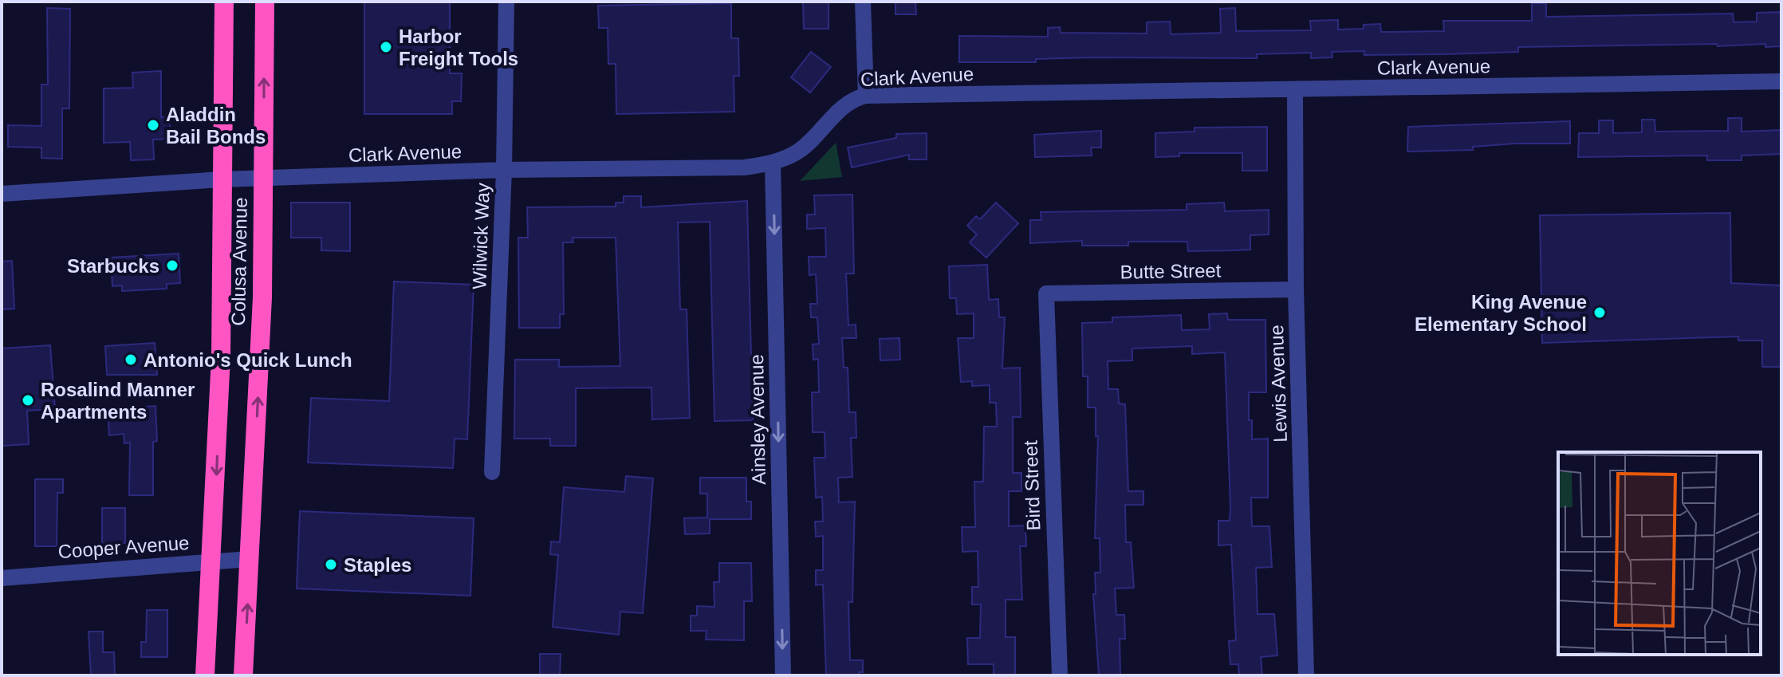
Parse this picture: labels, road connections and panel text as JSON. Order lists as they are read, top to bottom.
{
  "streets": {
    "highway": ["Colusa Avenue"],
    "street": [
      "Clark Avenue",
      "Wilwick Way",
      "Butte Street",
      "Lewis Avenue",
      "Ainsley Avenue",
      "Bird Street",
      "Cooper Avenue"
    ]
  },
  "crossings": [
    ["Clark Avenue", "Wilwick Way"],
    ["Clark Avenue", "Colusa Avenue"],
    ["Clark Avenue", "Lewis Avenue"],
    ["Clark Avenue", "Ainsley Avenue"],
    ["Colusa Avenue", "Cooper Avenue"],
    ["Butte Street", "Lewis Avenue"],
    ["Butte Street", "Bird Street"]
  ],
  "one_way": ["Ainsley Avenue"],
  "places": [
    "Harbor Freight Tools",
    "Aladdin Bail Bonds",
    "Starbucks",
    "King Avenue Elementary School",
    "Antonio's Quick Lunch",
    "Rosalind Manner Apartments",
    "Staples"
  ]
}
